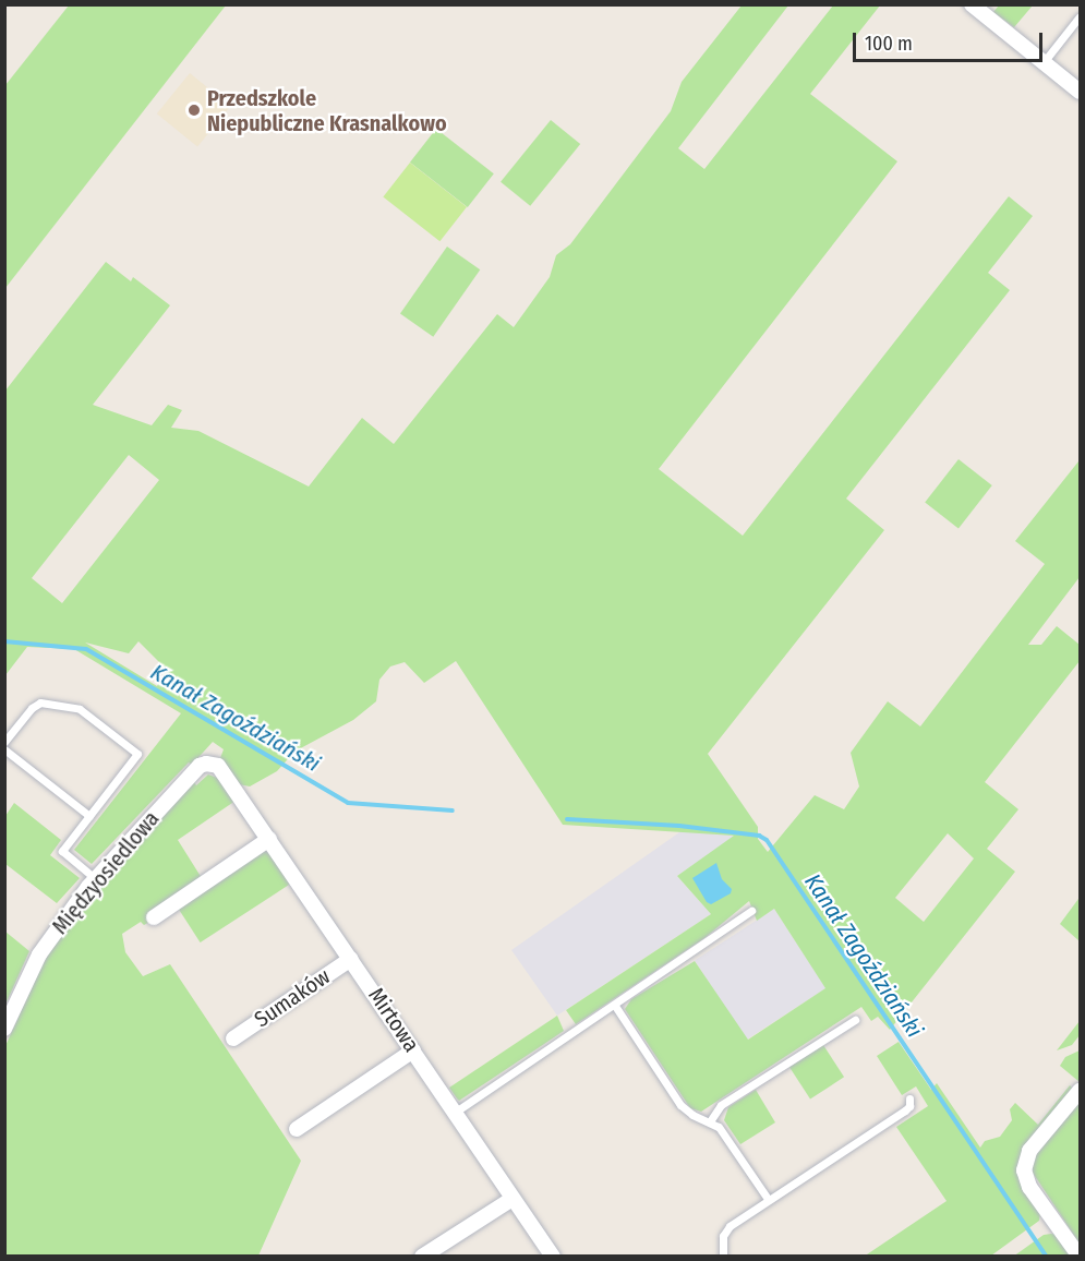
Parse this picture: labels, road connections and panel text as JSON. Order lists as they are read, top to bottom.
{
  "streets": {
    "street": ["Międzyosiedlowa", "Sumaków", "Mirtowa"]
  },
  "crossings": [
    ["Międzyosiedlowa", "Mirtowa"],
    ["Sumaków", "Mirtowa"]
  ],
  "water": ["Kanał Zagoździański"],
  "places": ["Przedszkole Niepubliczne Krasnalkowo"],
  "scale_bar": "100 m"
}
